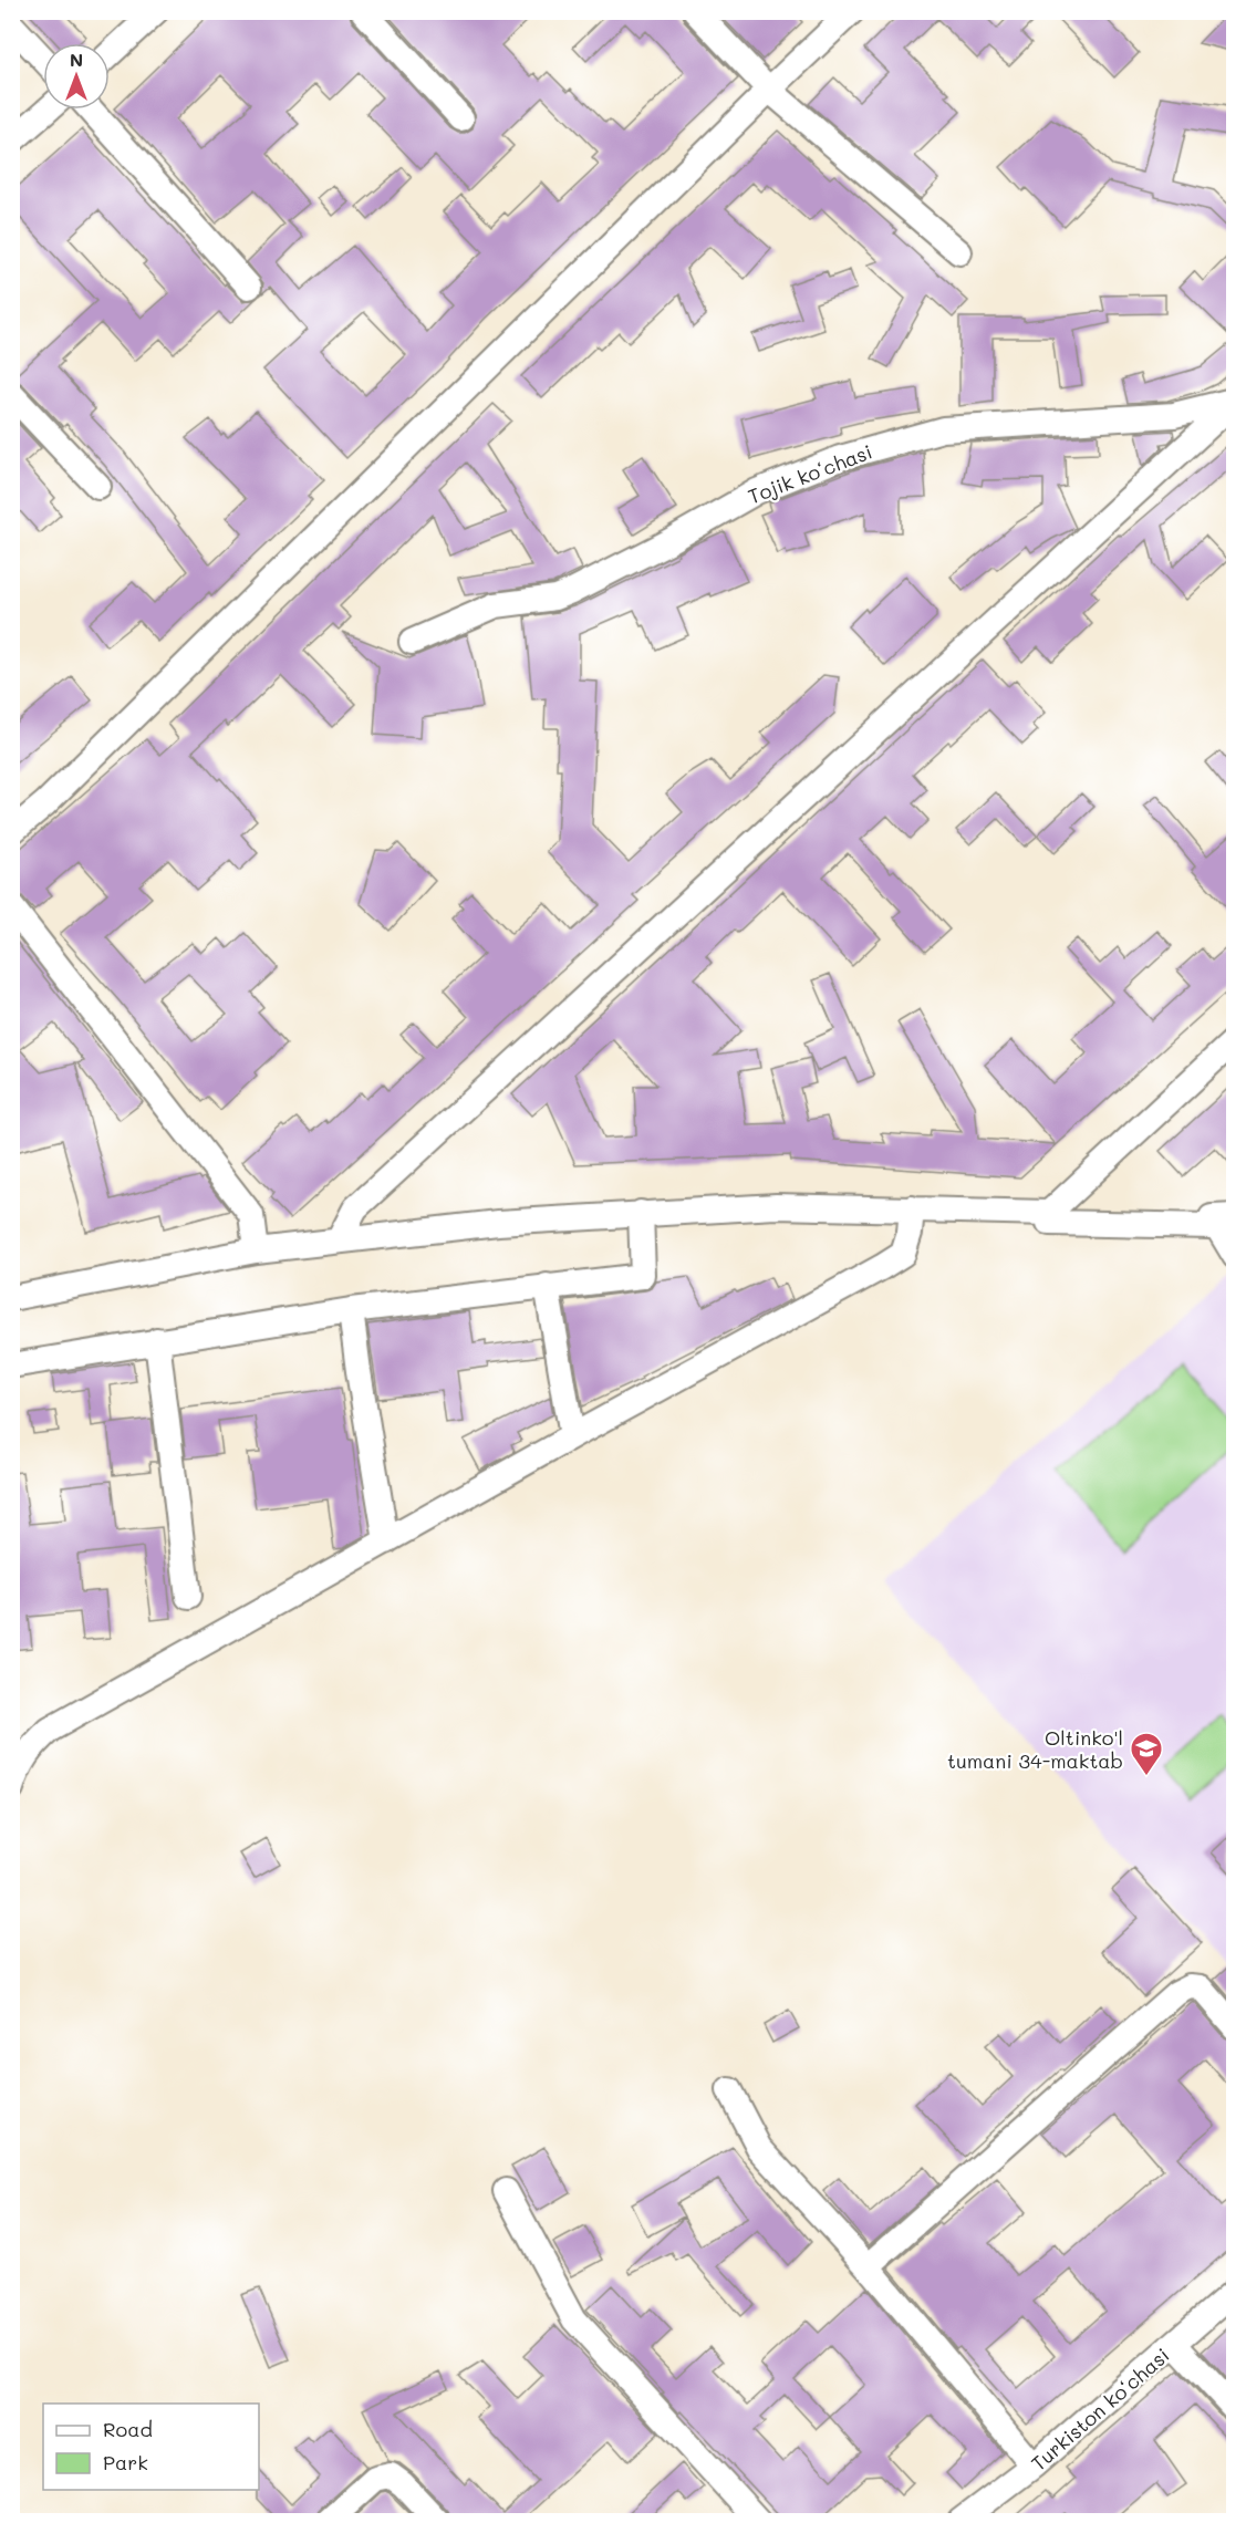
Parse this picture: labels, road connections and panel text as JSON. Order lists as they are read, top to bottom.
{
  "streets": {
    "street": ["Tojik koʻchasi", "Turkiston koʻchasi"]
  },
  "places": {
    "school or university": ["Oltinko'l tumani 34-maktab"]
  },
  "legend": ["Road", "Park"],
  "north": "top"
}
